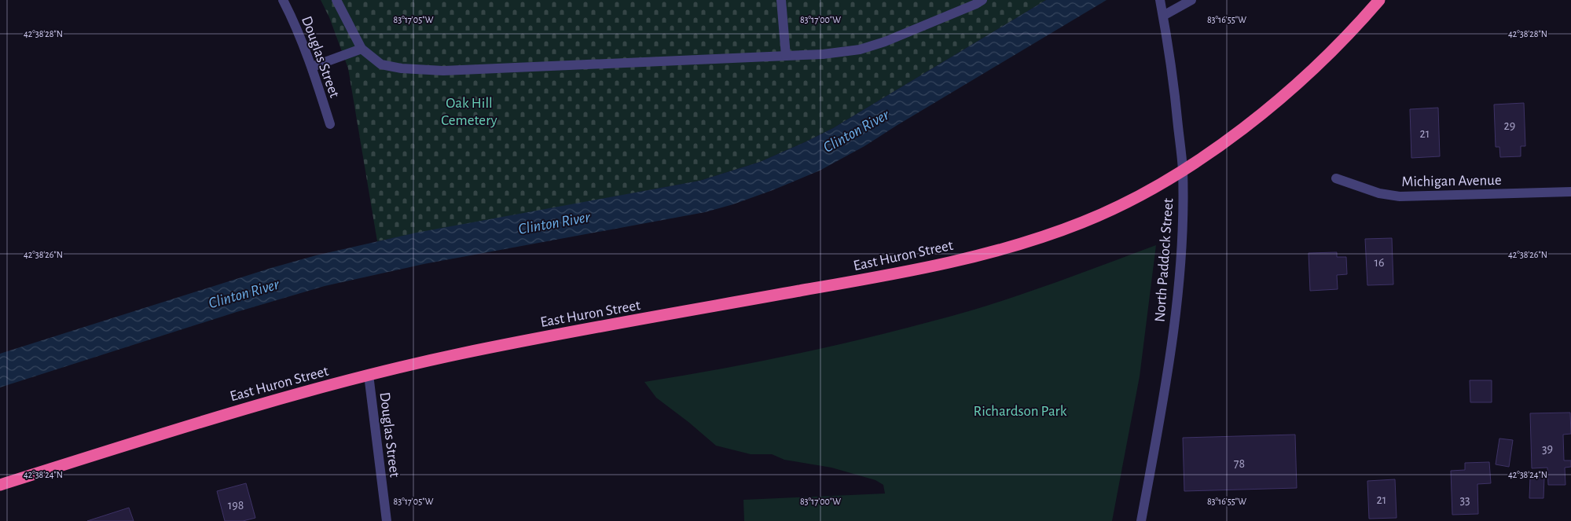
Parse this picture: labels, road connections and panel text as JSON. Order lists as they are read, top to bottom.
{
  "streets": {
    "highway": ["East Huron Street"],
    "street": ["Douglas Street", "Michigan Avenue", "North Paddock Street"]
  },
  "crossings": [
    ["Douglas Street", "East Huron Street"],
    ["East Huron Street", "North Paddock Street"]
  ],
  "water": ["Clinton River"],
  "parks": ["Oak Hill Cemetery", "Richardson Park"],
  "house_numbers": [
    "29",
    "21",
    "16",
    "39",
    "78",
    "21",
    "33",
    "198"
  ],
  "coordinates": [
    "83°17'05\"W",
    "83°17'00\"W",
    "83°16'55\"W",
    "42°38'28\"N",
    "42°38'26\"N",
    "42°38'24\"N"
  ]
}
